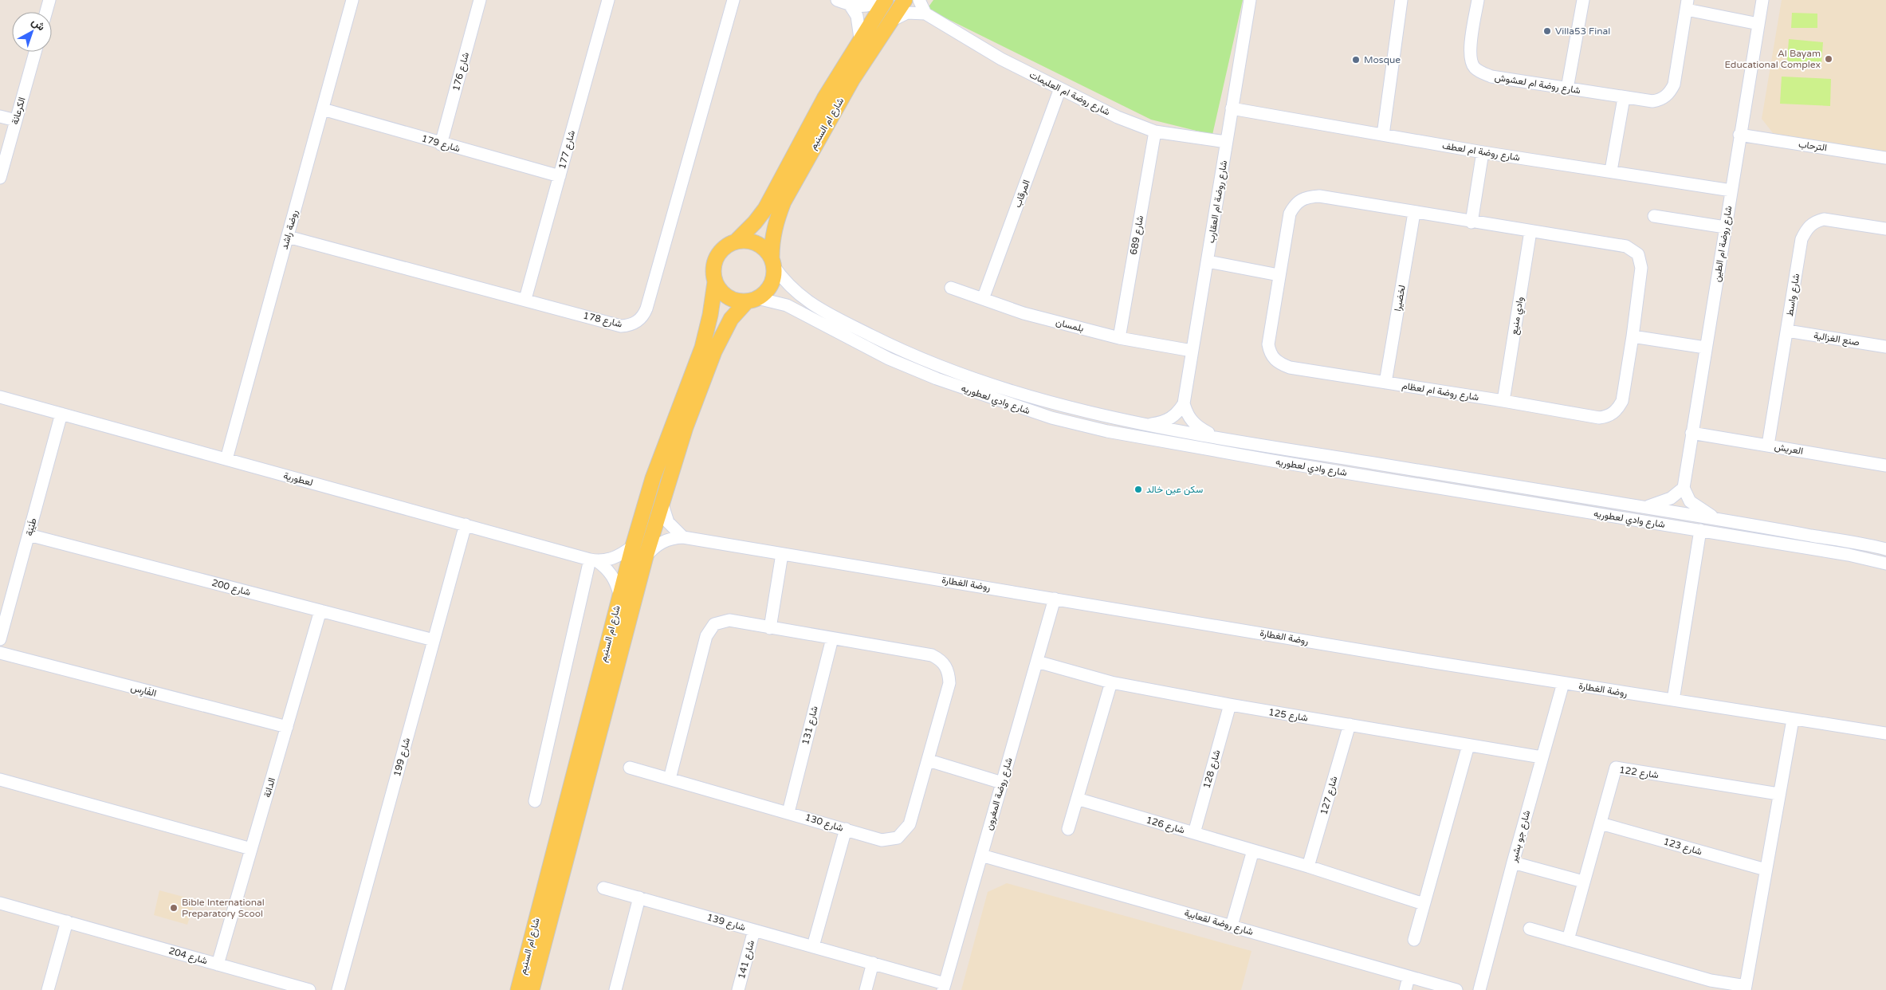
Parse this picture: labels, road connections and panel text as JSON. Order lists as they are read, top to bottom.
{
  "streets": {
    "main road": ["شارع ام السنيم"],
    "street": [
      "شارع 176",
      "شارع روضة ام لعشوش",
      "شارع روضة ام العليمات",
      "الكرعانة",
      "شارع 179",
      "الترحاب",
      "شارع 177",
      "شارع روضة ام لعطف",
      "المرقاب",
      "شارع روضة ام العقارب",
      "روضة راشد",
      "شارع 689",
      "شارع روضة ام الطين",
      "شارع واسط",
      "لخضيرا",
      "وادي منيع",
      "شارع 178",
      "بلمسان",
      "صنع الغزالية",
      "شارع روضة ام لعظام",
      "شارع وادي لعطوريه",
      "العريش",
      "لعطورية",
      "طَيْبَة",
      "روضة الغطارة",
      "شارع 200",
      "الفَارِس",
      "شارع 125",
      "شارع 131",
      "شارع 199",
      "شارع 128",
      "شارع 122",
      "الدانة",
      "شارع روضة المغرون",
      "شارع 127",
      "شارع 130",
      "شارع 126",
      "شارع جو بشير",
      "شارع 123",
      "شارع 139",
      "شارع روضة لقعابية",
      "شارع 204",
      "شارع 141"
    ]
  },
  "crossings": [
    ["شارع 176", "شارع 179"],
    ["شارع روضة ام لعشوش", "شارع روضة ام الطين"],
    ["شارع روضة ام العليمات", "المرقاب"],
    ["شارع روضة ام العليمات", "شارع روضة ام العقارب"],
    ["شارع روضة ام العليمات", "شارع 689"],
    ["شارع ام السنيم", "شارع وادي لعطوريه"],
    ["شارع ام السنيم", "لعطورية"],
    ["شارع ام السنيم", "روضة الغطارة"],
    ["شارع 179", "شارع 177"],
    ["شارع 179", "روضة راشد"],
    ["الترحاب", "شارع روضة ام الطين"],
    ["شارع 177", "شارع 178"],
    ["شارع روضة ام لعطف", "شارع روضة ام العقارب"],
    ["شارع روضة ام لعطف", "شارع روضة ام الطين"],
    ["المرقاب", "بلمسان"],
    ["شارع روضة ام العقارب", "بلمسان"],
    ["روضة راشد", "شارع 178"],
    ["روضة راشد", "لعطورية"],
    ["شارع 689", "بلمسان"],
    ["شارع روضة ام الطين", "العريش"],
    ["شارع واسط", "صنع الغزالية"],
    ["شارع واسط", "العريش"],
    ["لخضيرا", "شارع روضة ام لعظام"],
    ["وادي منيع", "شارع روضة ام لعظام"],
    ["لعطورية", "طَيْبَة"],
    ["لعطورية", "شارع 199"],
    ["طَيْبَة", "شارع 200"],
    ["روضة الغطارة", "شارع روضة المغرون"],
    ["روضة الغطارة", "شارع جو بشير"],
    ["شارع 200", "شارع 199"],
    ["شارع 200", "الدانة"],
    ["الفَارِس", "الدانة"],
    ["شارع 125", "شارع 128"],
    ["شارع 125", "شارع روضة المغرون"],
    ["شارع 125", "شارع 127"],
    ["شارع 125", "شارع جو بشير"],
    ["شارع 131", "شارع 130"],
    ["شارع 128", "شارع 126"],
    ["شارع 122", "شارع 123"],
    ["الدانة", "شارع 204"],
    ["شارع روضة المغرون", "شارع 139"],
    ["شارع روضة المغرون", "شارع روضة لقعابية"],
    ["شارع 127", "شارع 126"],
    ["شارع 139", "شارع 141"]
  ],
  "places": [
    "Villa53 Final",
    "Al Bayam Educational Complex",
    "Mosque",
    "سكن عين خالد",
    "Bible International Preparatory Scool"
  ],
  "north": "top right"
}
